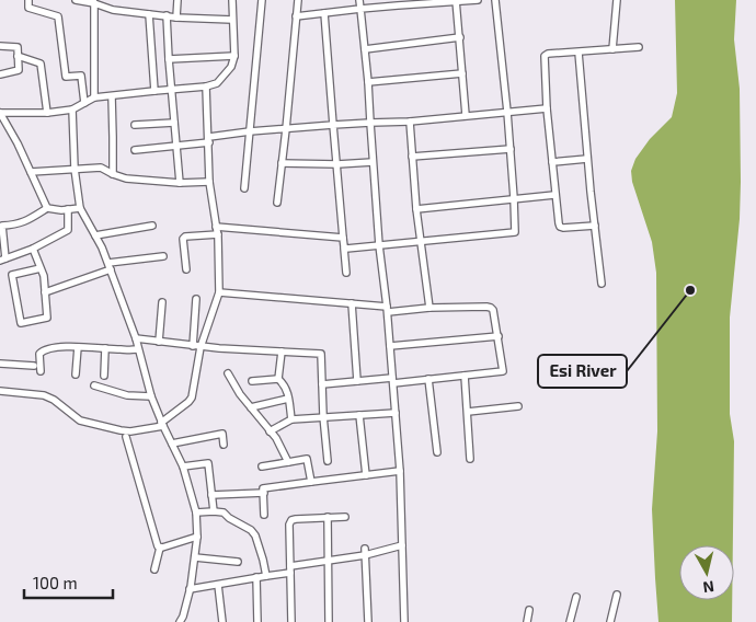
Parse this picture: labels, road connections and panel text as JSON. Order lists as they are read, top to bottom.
{
  "places": ["Esi River"],
  "scale_bar": "100 m",
  "north": "bottom"
}
